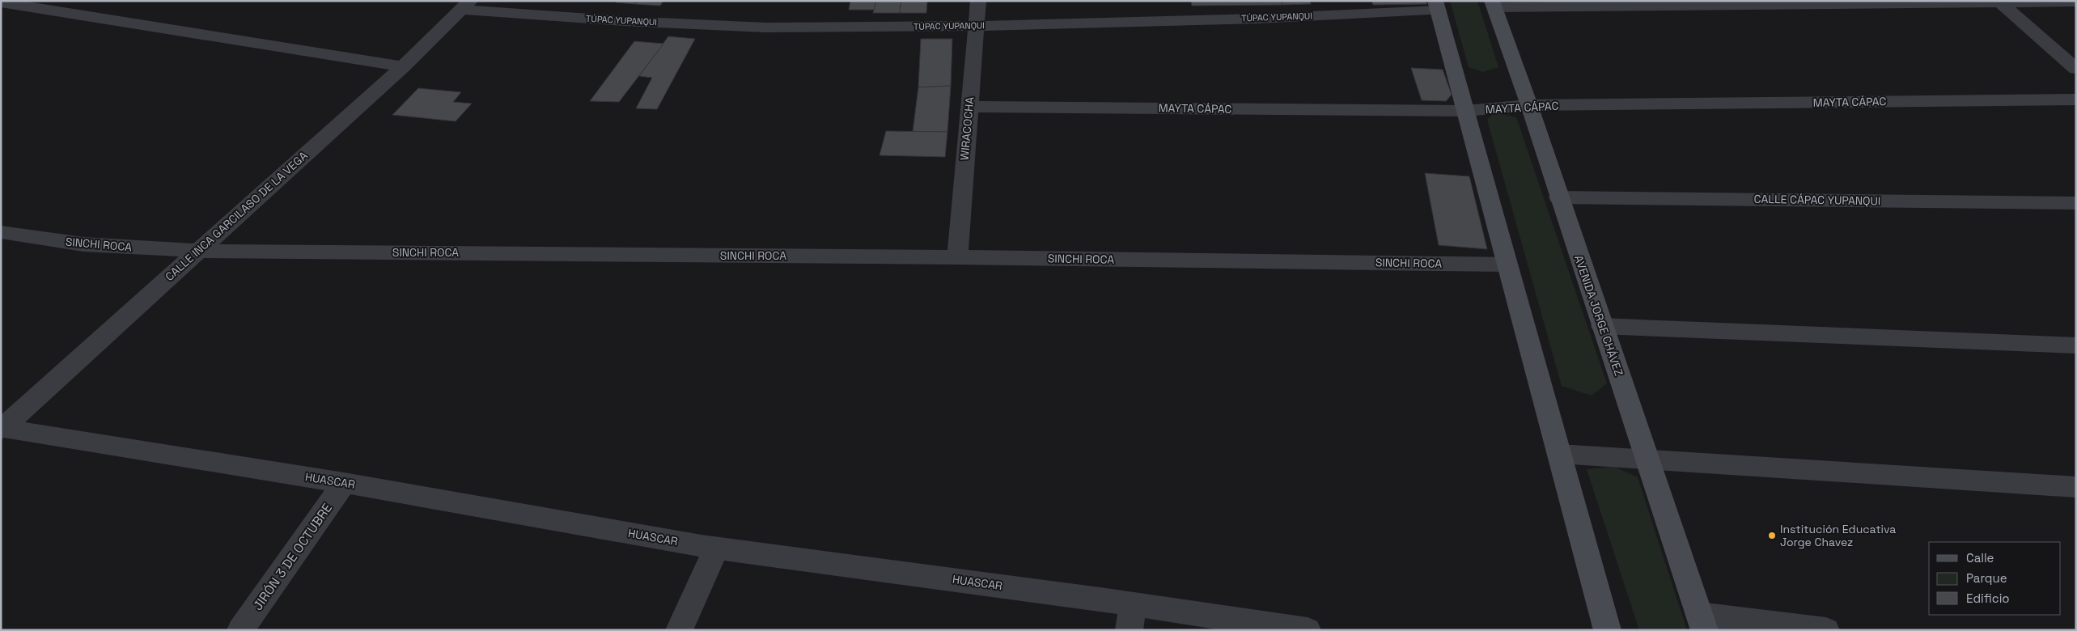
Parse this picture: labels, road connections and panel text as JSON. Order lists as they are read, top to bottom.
{
  "streets": {
    "street": [
      "TÚPAC YUPANQUI",
      "MAYTA CÁPAC",
      "WIRACOCHA",
      "CALLE CÁPAC YUPANQUI",
      "CALLE INCA GARCILASO DE LA VEGA",
      "SINCHI ROCA",
      "AVENIDA JORGE CHÁVEZ",
      "HUASCAR",
      "JIRÓN 3 DE OCTUBRE"
    ]
  },
  "crossings": [
    ["TÚPAC YUPANQUI", "WIRACOCHA"],
    ["TÚPAC YUPANQUI", "CALLE INCA GARCILASO DE LA VEGA"],
    ["MAYTA CÁPAC", "WIRACOCHA"],
    ["MAYTA CÁPAC", "AVENIDA JORGE CHÁVEZ"],
    ["WIRACOCHA", "SINCHI ROCA"],
    ["CALLE CÁPAC YUPANQUI", "AVENIDA JORGE CHÁVEZ"],
    ["CALLE INCA GARCILASO DE LA VEGA", "SINCHI ROCA"],
    ["CALLE INCA GARCILASO DE LA VEGA", "HUASCAR"],
    ["HUASCAR", "JIRÓN 3 DE OCTUBRE"]
  ],
  "places": ["Institución Educativa Jorge Chavez"],
  "legend": ["Calle", "Parque", "Edificio"]
}
